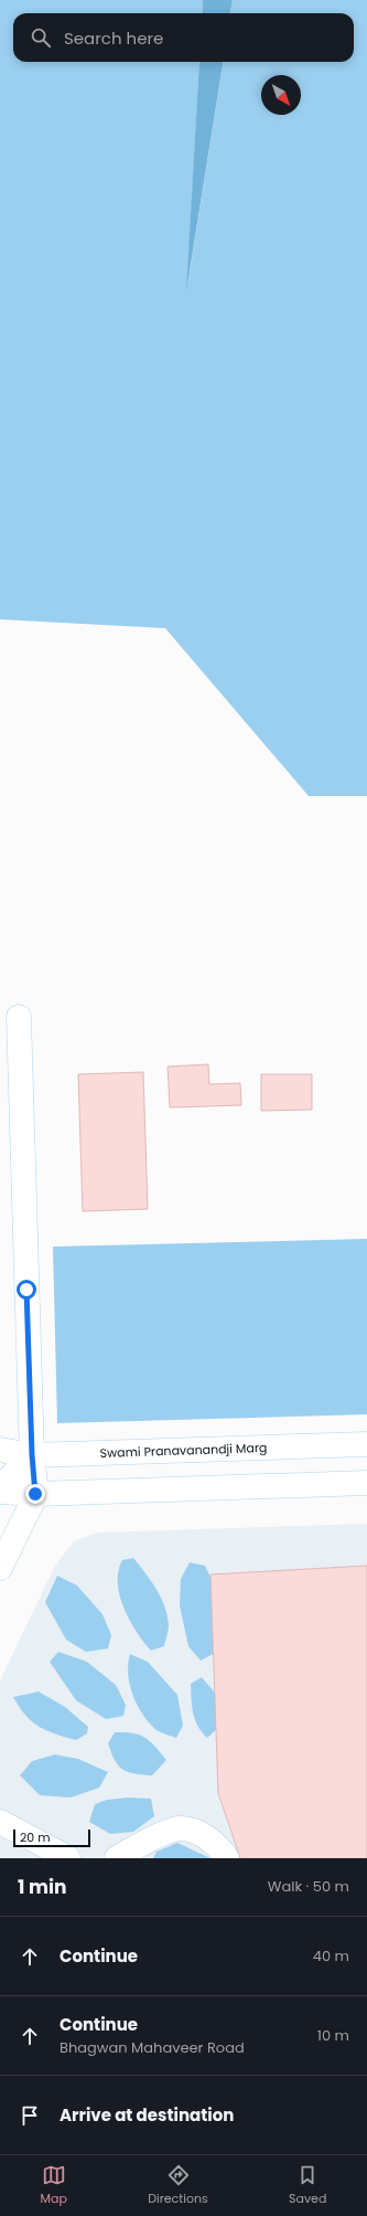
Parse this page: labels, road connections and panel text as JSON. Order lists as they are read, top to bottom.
{
  "streets": {
    "street": ["Swami Pranavanandji Marg"]
  },
  "scale_bar": "20 m",
  "north": "bottom right",
  "page": {
    "search": "Search here",
    "scale": "20 m",
    "heading": ["1 min", "Walk · 50 m"],
    "list": [
      ["Continue", "40 m"],
      ["Continue", "Bhagwan Mahaveer Road", "10 m"],
      "Arrive at destination"
    ],
    "nav": ["Map", "Directions", "Saved"]
  }
}
